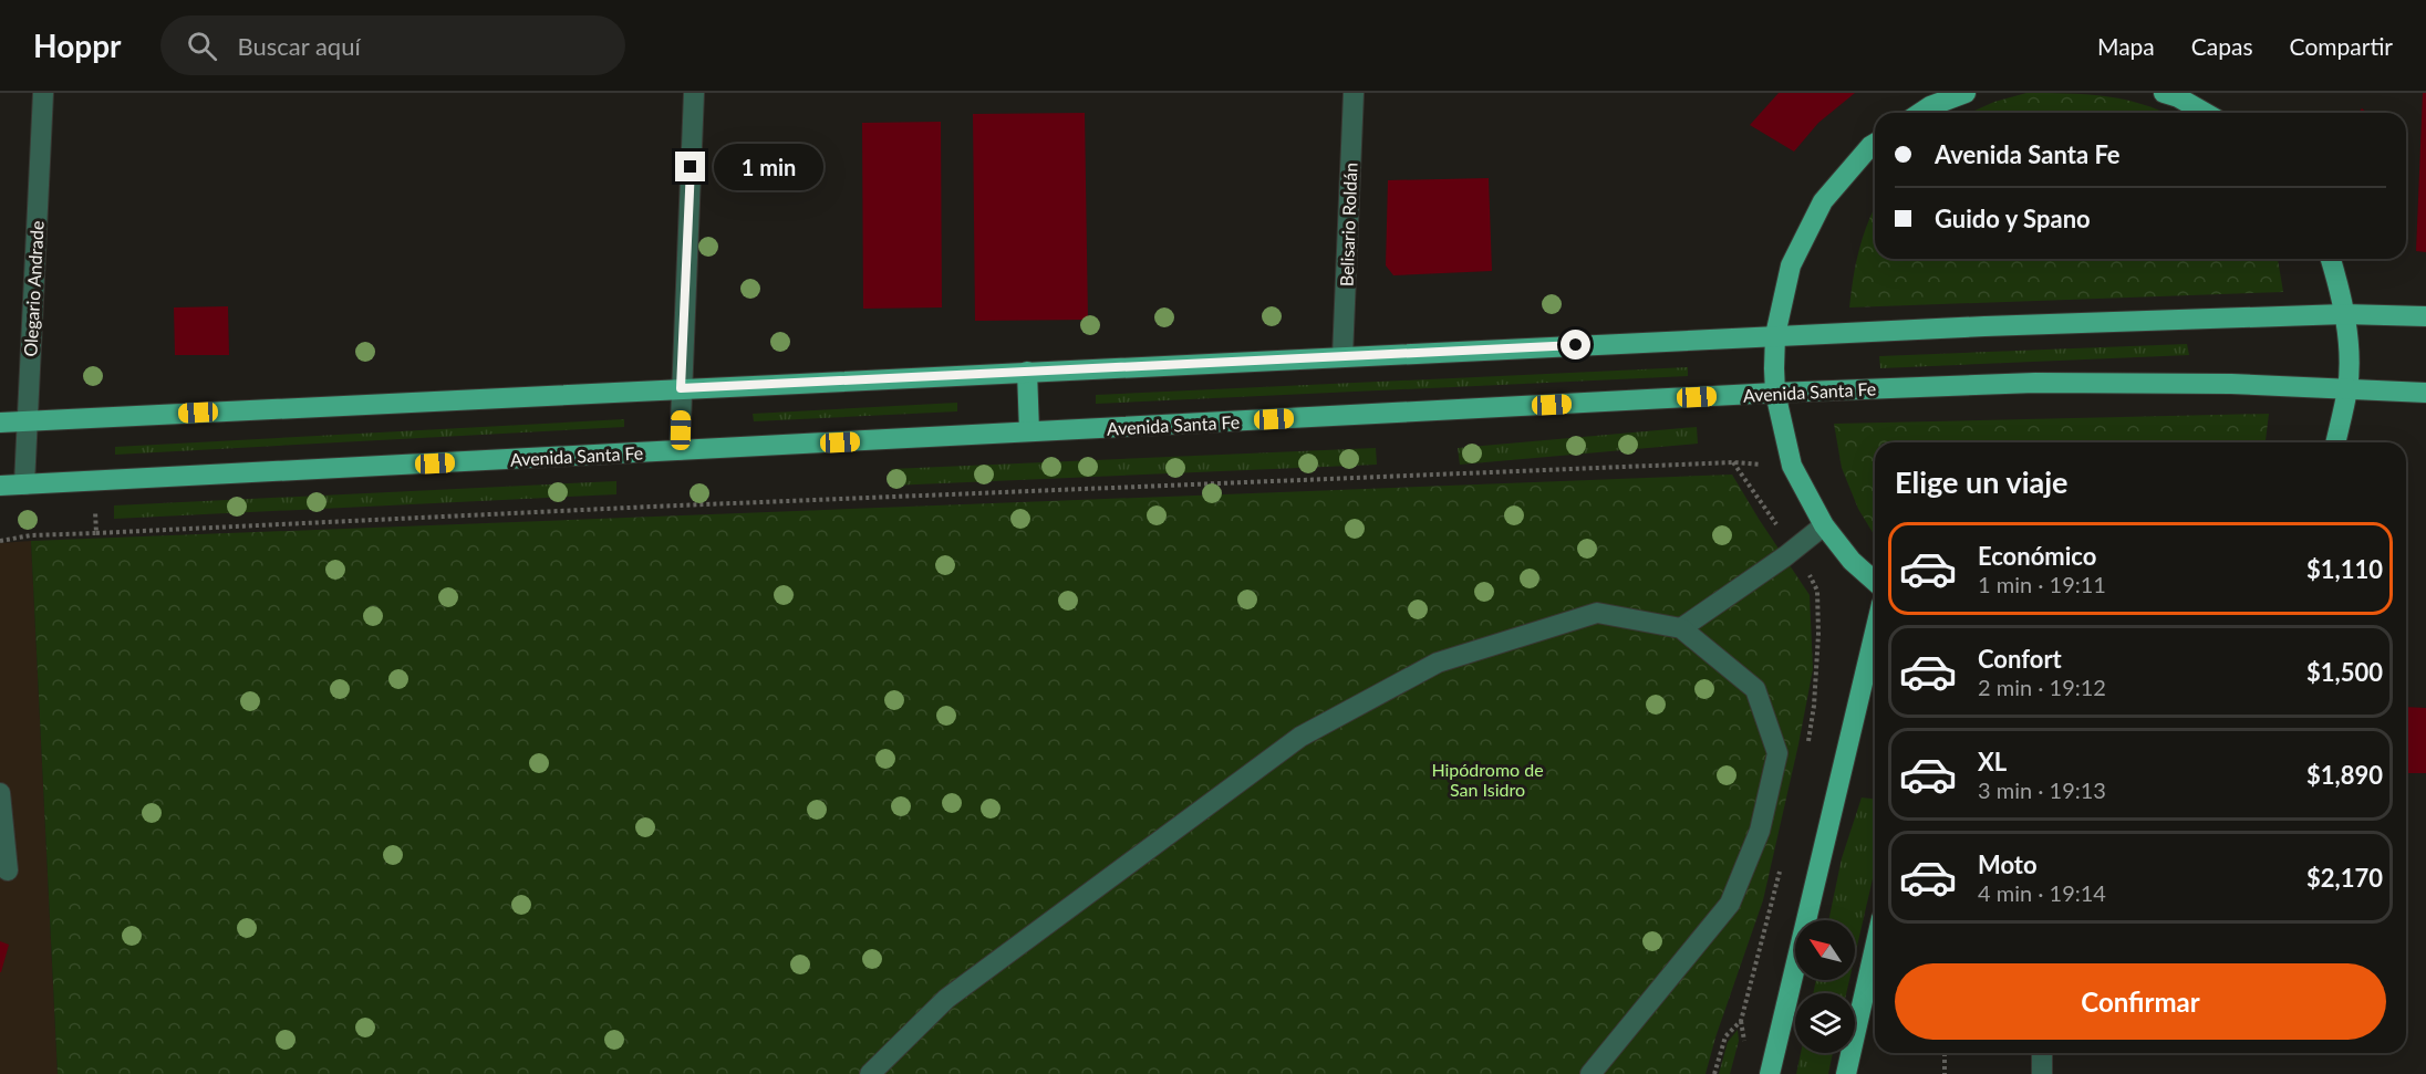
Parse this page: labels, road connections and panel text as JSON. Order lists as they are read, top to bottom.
{
  "streets": {
    "main road": ["Avenida Santa Fe"],
    "street": ["Belisario Roldán", "Olegario Andrade"]
  },
  "crossings": [
    ["Olegario Andrade", "Avenida Santa Fe"]
  ],
  "parks": ["Hipódromo de San Isidro"],
  "north": "top left",
  "page": {
    "header": "Hoppr",
    "search": "Buscar aquí",
    "nav": ["Mapa", "Capas", "Compartir"],
    "banner": ["Avenida Santa Fe", "Guido y Spano"],
    "bubble": "1 min",
    "heading": "Elige un viaje",
    "list": [
      {
        "name": "Económico",
        "note": "1 min · 19:11",
        "value": "$1,110"
      },
      {
        "name": "Confort",
        "note": "2 min · 19:12",
        "value": "$1,500"
      },
      {
        "name": "XL",
        "note": "3 min · 19:13",
        "value": "$1,890"
      },
      {
        "name": "Moto",
        "note": "4 min · 19:14",
        "value": "$2,170"
      }
    ],
    "buttons": "Confirmar"
  }
}
